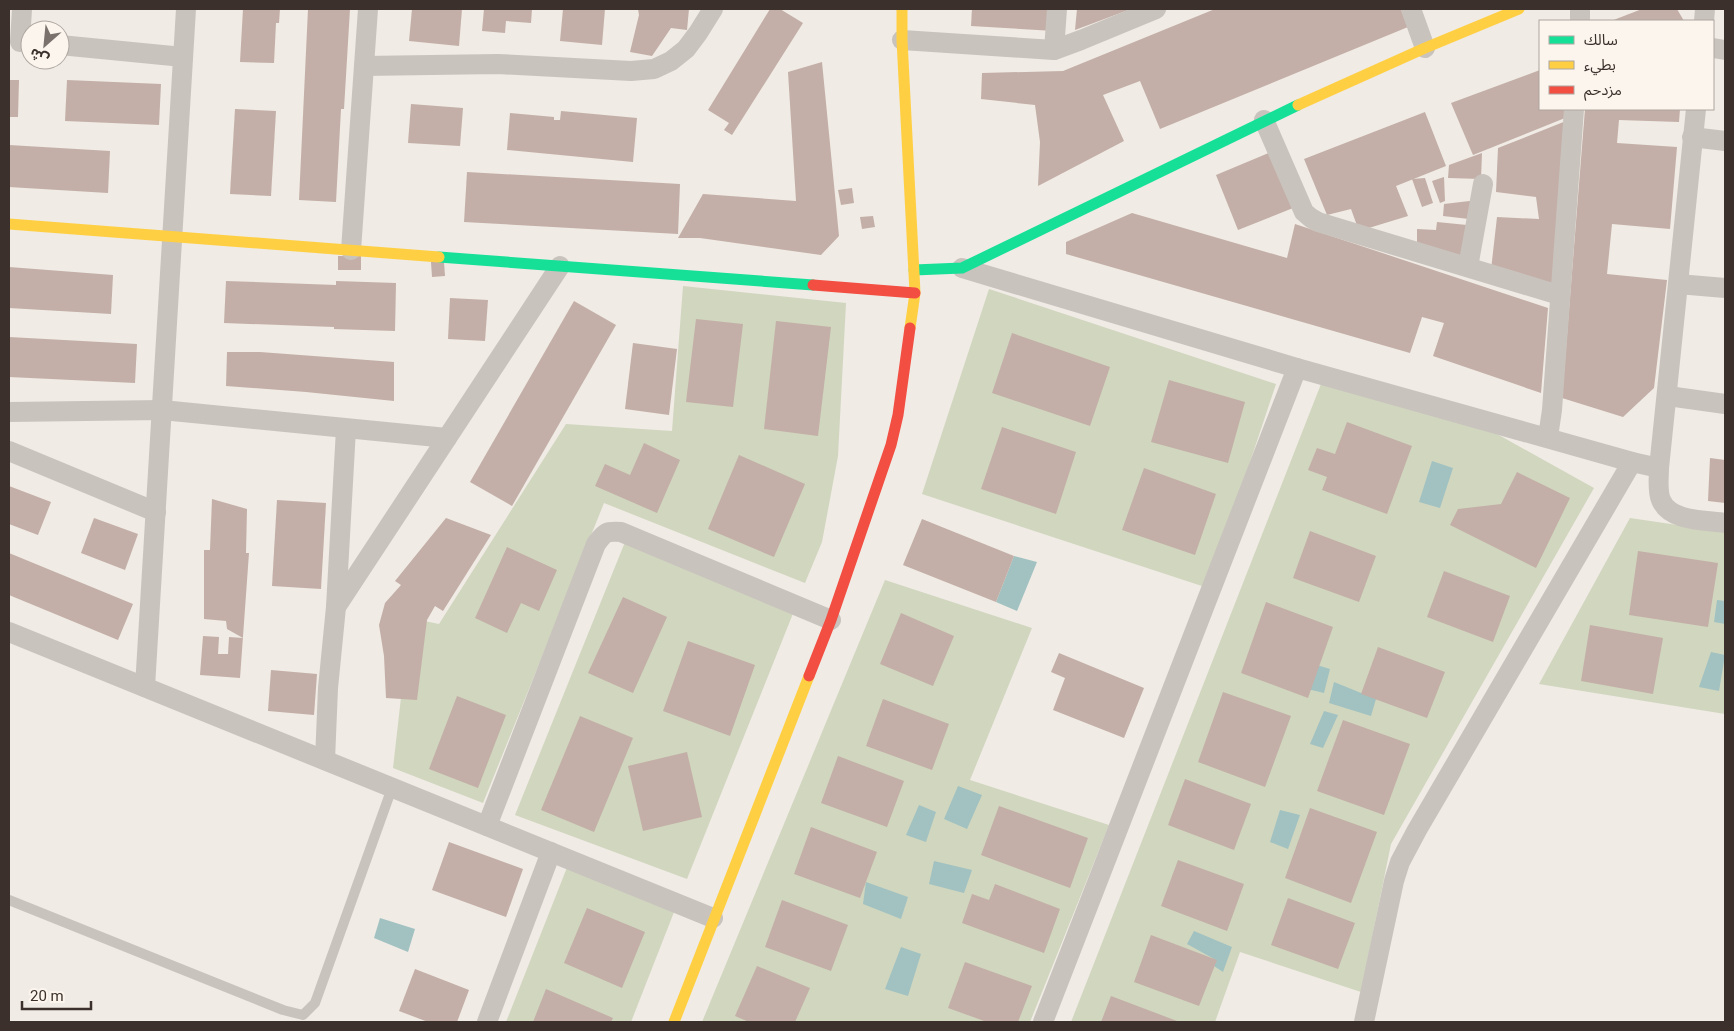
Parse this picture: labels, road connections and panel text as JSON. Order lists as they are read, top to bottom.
{
  "legend": ["سالك", "بطيء", "مزدحم"],
  "scale_bar": "20 m",
  "north": "bottom left"
}
